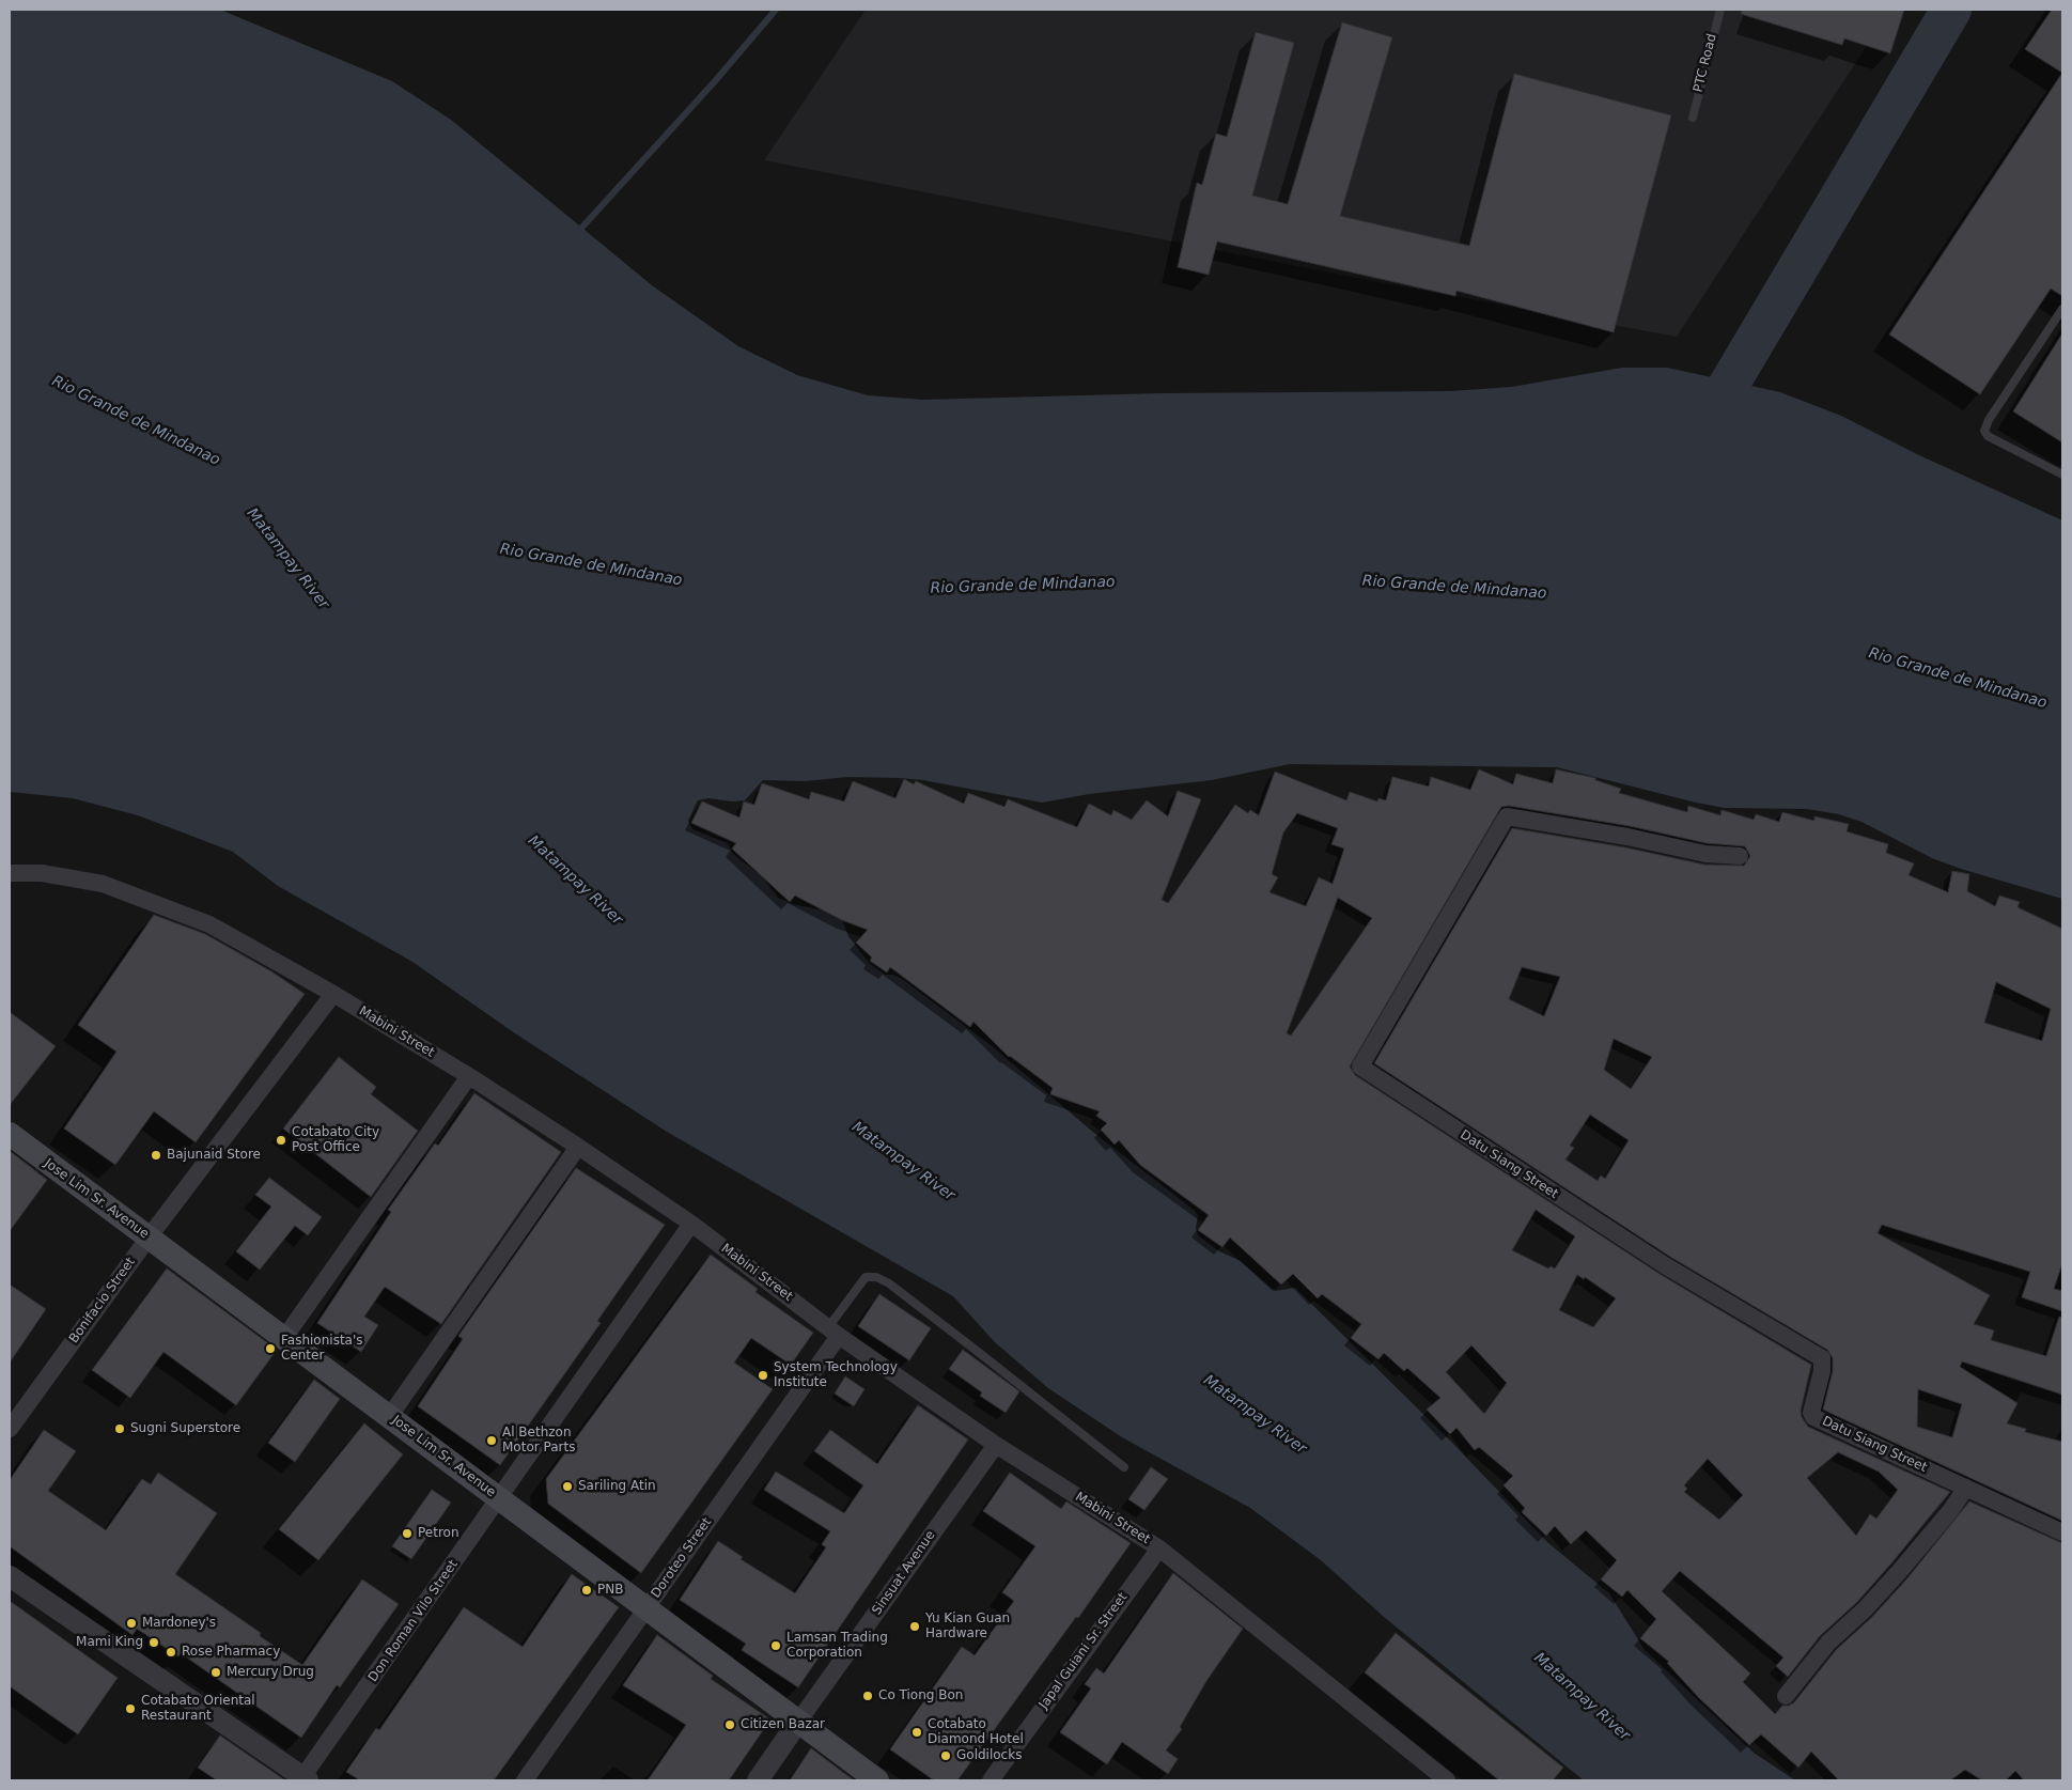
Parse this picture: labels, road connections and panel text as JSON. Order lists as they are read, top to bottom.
{
  "streets": {
    "main road": ["Jose Lim Sr. Avenue"],
    "street": [
      "Mabini Street",
      "Datu Siang Street",
      "Bonifacio Street",
      "Doroteo Street",
      "Sinsuat Avenue",
      "Don Roman Vilo Street",
      "Japal Guiani Sr. Street"
    ],
    "lane": ["PTC Road"]
  },
  "crossings": [
    ["Mabini Street", "Bonifacio Street"],
    ["Mabini Street", "Doroteo Street"],
    ["Mabini Street", "Sinsuat Avenue"],
    ["Mabini Street", "Don Roman Vilo Street"],
    ["Mabini Street", "Japal Guiani Sr. Street"],
    ["Jose Lim Sr. Avenue", "Bonifacio Street"],
    ["Jose Lim Sr. Avenue", "Doroteo Street"],
    ["Jose Lim Sr. Avenue", "Sinsuat Avenue"],
    ["Jose Lim Sr. Avenue", "Don Roman Vilo Street"]
  ],
  "water": ["Rio Grande de Mindanao", "Matampay River"],
  "places": [
    "Cotabato City Post Office",
    "Bajunaid Store",
    "Fashionista's Center",
    "System Technology Institute",
    "Sugni Superstore",
    "Al Bethzon Motor Parts",
    "Sariling Atin",
    "Petron",
    "PNB",
    "Mardoney's",
    "Yu Kian Guan Hardware",
    "Mami King",
    "Lamsan Trading Corporation",
    "Rose Pharmacy",
    "Mercury Drug",
    "Co Tiong Bon",
    "Cotabato Oriental Restaurant",
    "Citizen Bazar",
    "Cotabato Diamond Hotel",
    "Goldilocks"
  ]
}
